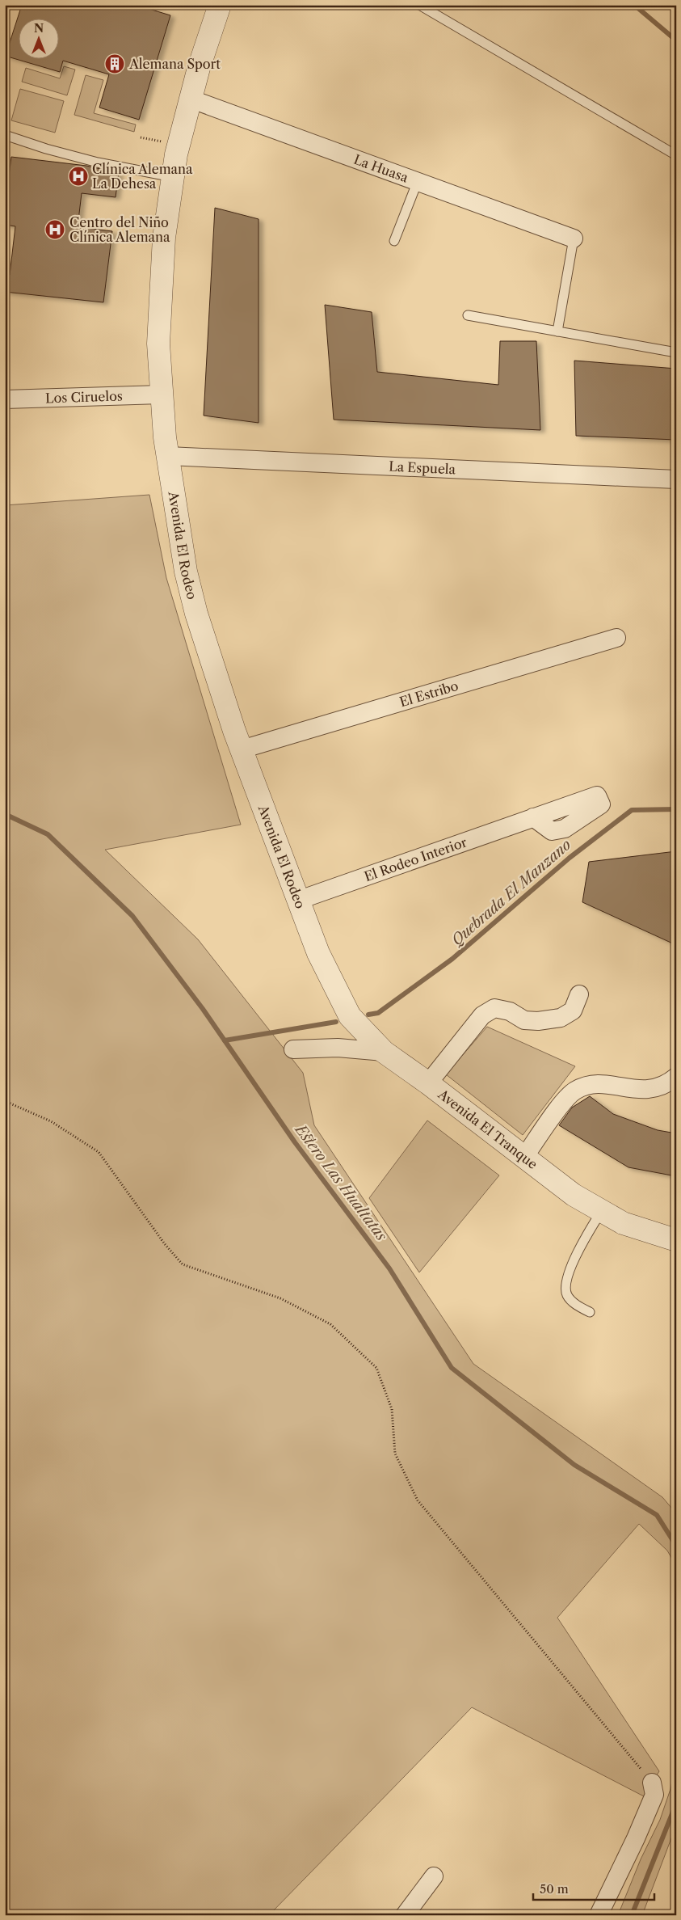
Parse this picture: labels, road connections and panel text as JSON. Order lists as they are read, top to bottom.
{
  "streets": {
    "street": [
      "La Huasa",
      "Los Ciruelos",
      "La Espuela",
      "Avenida El Rodeo",
      "El Estribo",
      "El Rodeo Interior",
      "Avenida El Tranque"
    ]
  },
  "crossings": [
    ["La Huasa", "Avenida El Rodeo"],
    ["Los Ciruelos", "Avenida El Rodeo"],
    ["La Espuela", "Avenida El Rodeo"],
    ["Avenida El Rodeo", "El Estribo"],
    ["Avenida El Rodeo", "El Rodeo Interior"],
    ["Avenida El Rodeo", "Avenida El Tranque"]
  ],
  "water": ["Quebrada El Manzano", "Estero Las Hualtatas"],
  "places": {
    "building": ["Alemana Sport"],
    "hospital": ["Clínica Alemana La Dehesa", "Centro del Niño Clínica Alemana"]
  },
  "scale_bar": "50 m",
  "north": "top"
}
